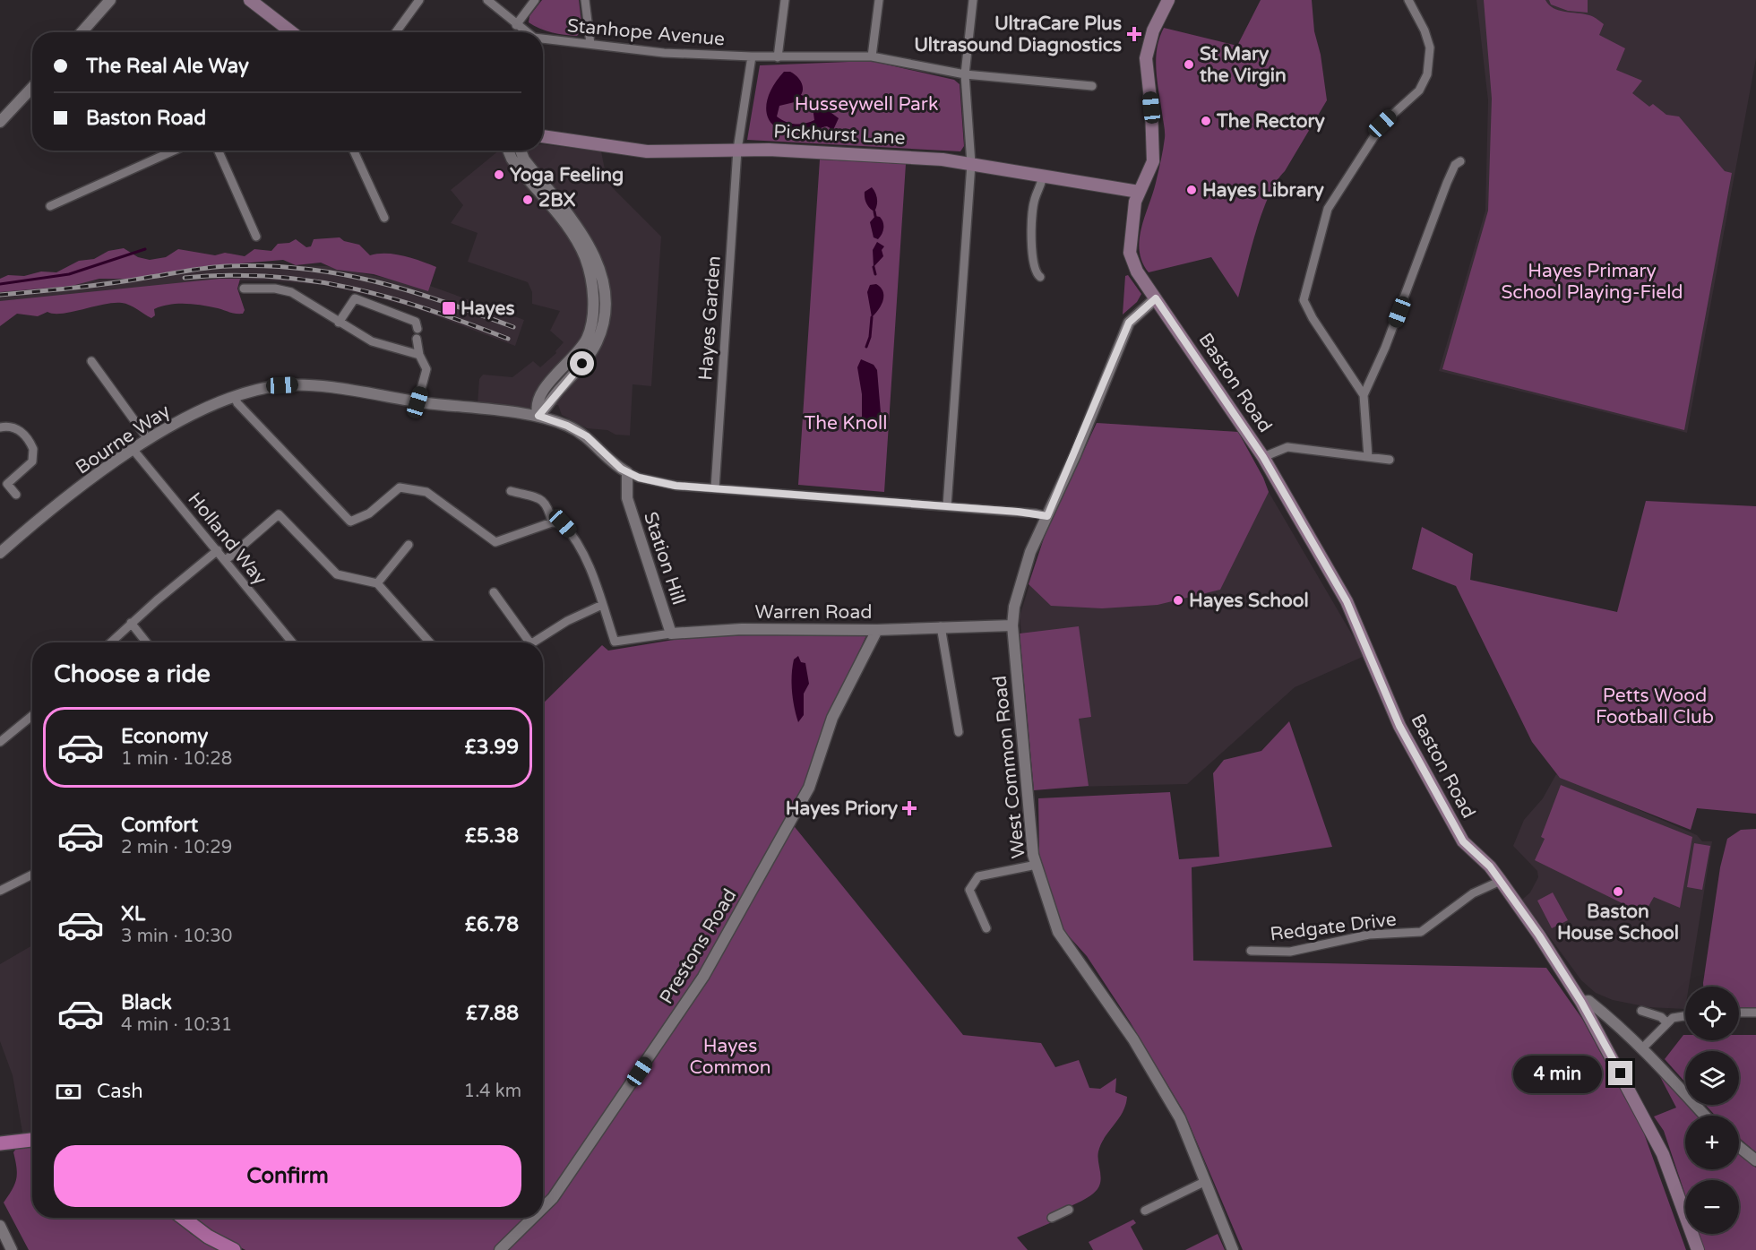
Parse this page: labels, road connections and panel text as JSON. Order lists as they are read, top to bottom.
{
  "streets": {
    "main road": ["Pickhurst Lane", "Baston Road"],
    "street": [
      "Stanhope Avenue",
      "Hayes Garden",
      "Bourne Way",
      "Holland Way",
      "Station Hill",
      "Warren Road",
      "West Common Road",
      "Redgate Drive",
      "Prestons Road"
    ]
  },
  "crossings": [
    ["Stanhope Avenue", "Hayes Garden"],
    ["Pickhurst Lane", "Hayes Garden"],
    ["Pickhurst Lane", "Baston Road"],
    ["Baston Road", "West Common Road"],
    ["Baston Road", "Redgate Drive"],
    ["Bourne Way", "Holland Way"],
    ["Station Hill", "Warren Road"],
    ["Warren Road", "West Common Road"],
    ["Warren Road", "Prestons Road"]
  ],
  "parks": [
    "Husseywell Park",
    "Hayes Primary School Playing-Field",
    "The Knoll",
    "Petts Wood Football Club",
    "Hayes Common"
  ],
  "places": {
    "health": ["UltraCare Plus Ultrasound Diagnostics", "Hayes Priory"],
    "other": [
      "St Mary the Virgin",
      "The Rectory",
      "Yoga Feeling",
      "Hayes Library",
      "2BX",
      "Hayes School",
      "Baston House School"
    ],
    "transit": ["Hayes"]
  },
  "page": {
    "banner": ["The Real Ale Way", "Baston Road"],
    "heading": "Choose a ride",
    "list": [
      {
        "name": "Economy",
        "note": "1 min · 10:28",
        "value": "£3.99"
      },
      {
        "name": "Comfort",
        "note": "2 min · 10:29",
        "value": "£5.38"
      },
      {
        "name": "XL",
        "note": "3 min · 10:30",
        "value": "£6.78"
      },
      {
        "name": "Black",
        "note": "4 min · 10:31",
        "value": "£7.88"
      }
    ],
    "map_buttons": ["+", "−"],
    "bubble": "4 min",
    "pay": ["Cash", "1.4 km"],
    "buttons": "Confirm"
  }
}
